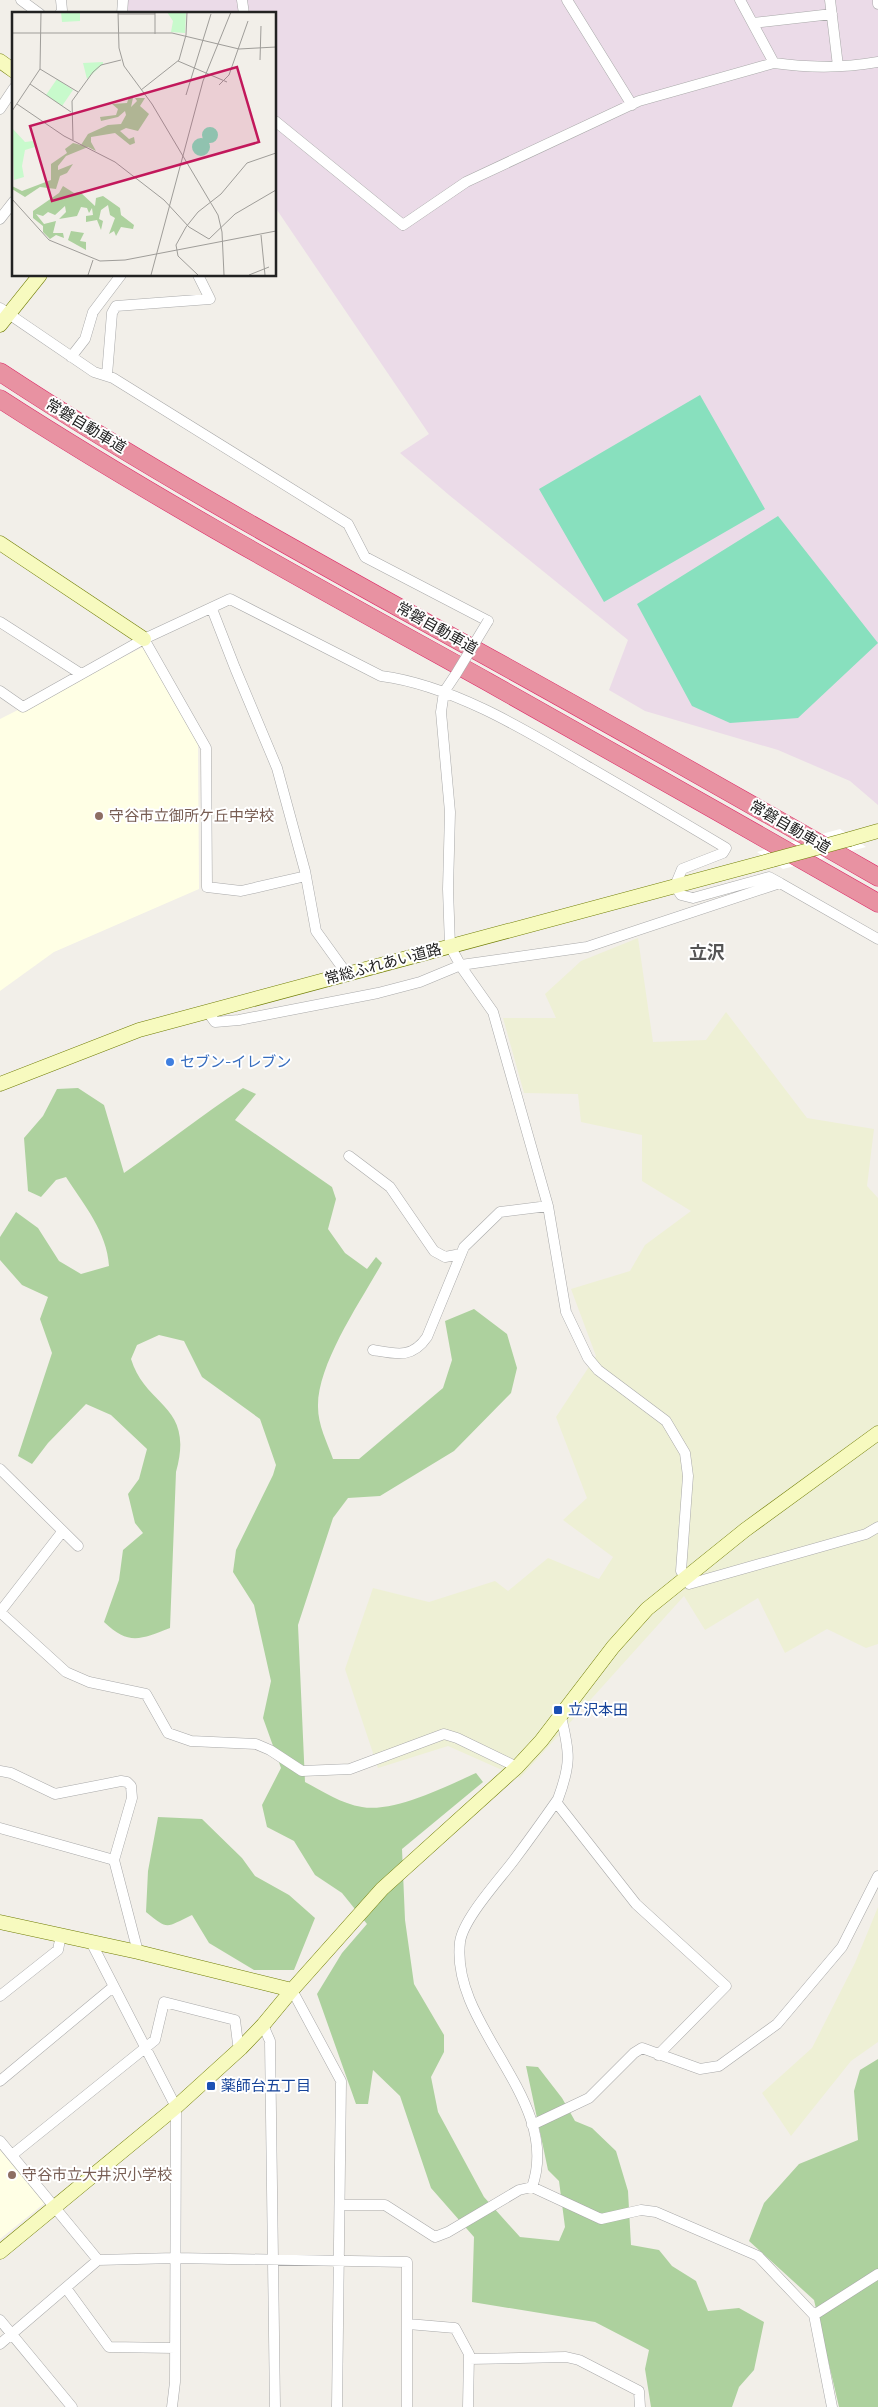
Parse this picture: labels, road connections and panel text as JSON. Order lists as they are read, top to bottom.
{
  "streets": {
    "highway": ["常磐自動車道"],
    "street": ["常総ふれあい道路"]
  },
  "districts": ["立沢"],
  "places": {
    "other": ["守谷市立御所ケ丘中学校", "セブン-イレブン", "守谷市立大井沢小学校"],
    "transit": ["立沢本田", "薬師台五丁目"]
  }
}
